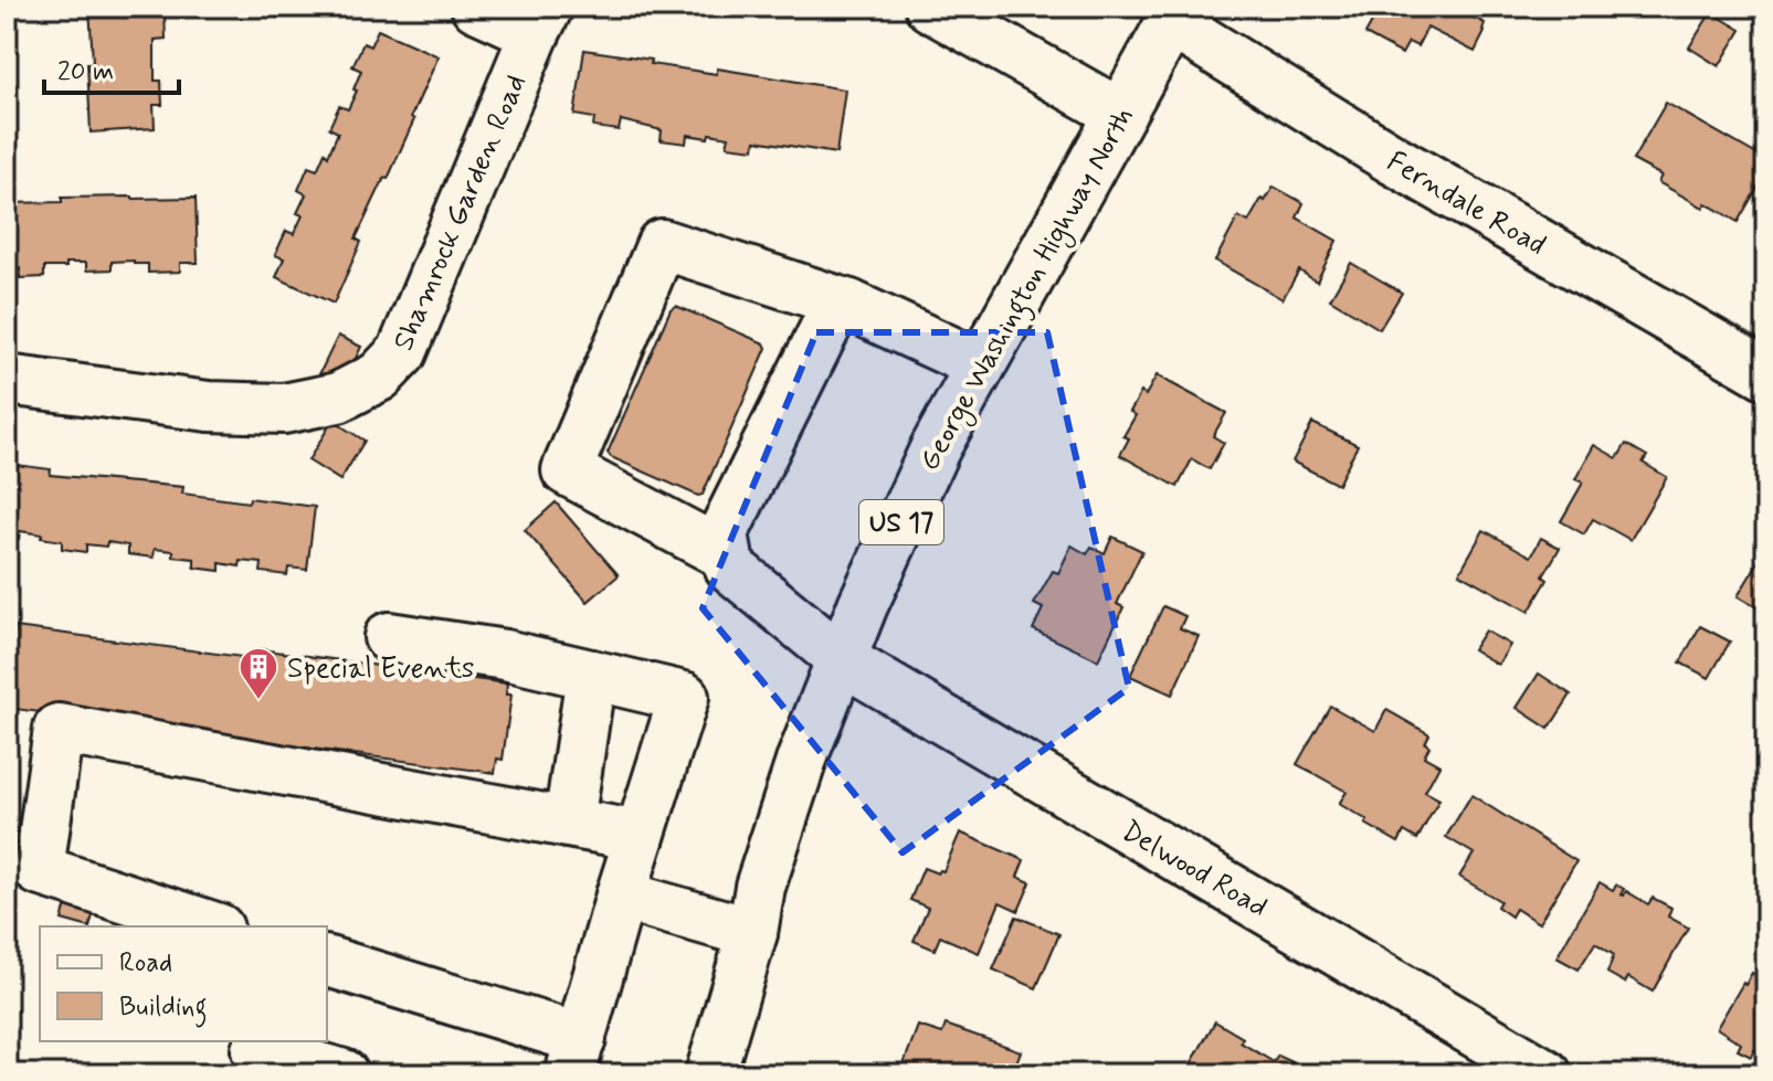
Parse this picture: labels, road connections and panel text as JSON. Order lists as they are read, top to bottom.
{
  "streets": {
    "street": [
      "Ferndale Road",
      "Shamrock Garden Road",
      "George Washington Highway North",
      "US 17",
      "Delwood Road"
    ]
  },
  "crossings": [
    ["Ferndale Road", "George Washington Highway North"],
    ["George Washington Highway North", "Delwood Road"]
  ],
  "places": {
    "building": ["Special Events"]
  },
  "legend": ["Road", "Building"],
  "scale_bar": "20 m"
}
